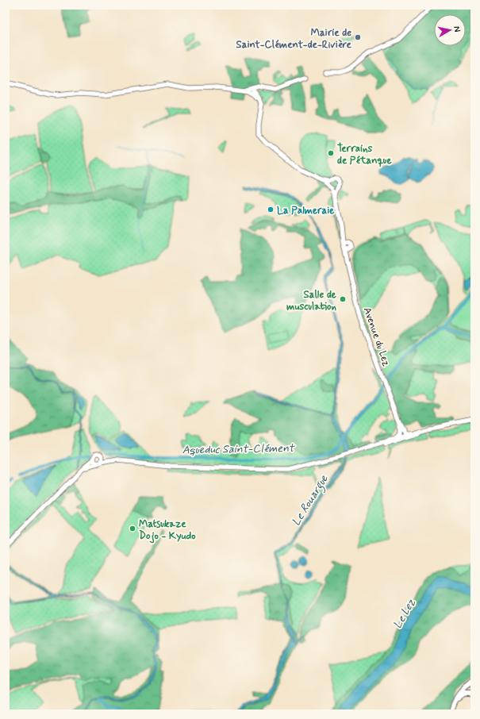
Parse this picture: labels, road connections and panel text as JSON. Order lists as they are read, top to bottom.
{
  "streets": {
    "street": ["Avenue du Lez"]
  },
  "water": ["Aqueduc Saint-Clément", "Le Rouargue", "Le Lez"],
  "places": [
    "Mairie de Saint-Clément-de-Rivière",
    "Terrains de Pétanque",
    "La Palmeraie",
    "Salle de musculation",
    "Matsukaze Dojo - Kyudo"
  ],
  "north": "right"
}
